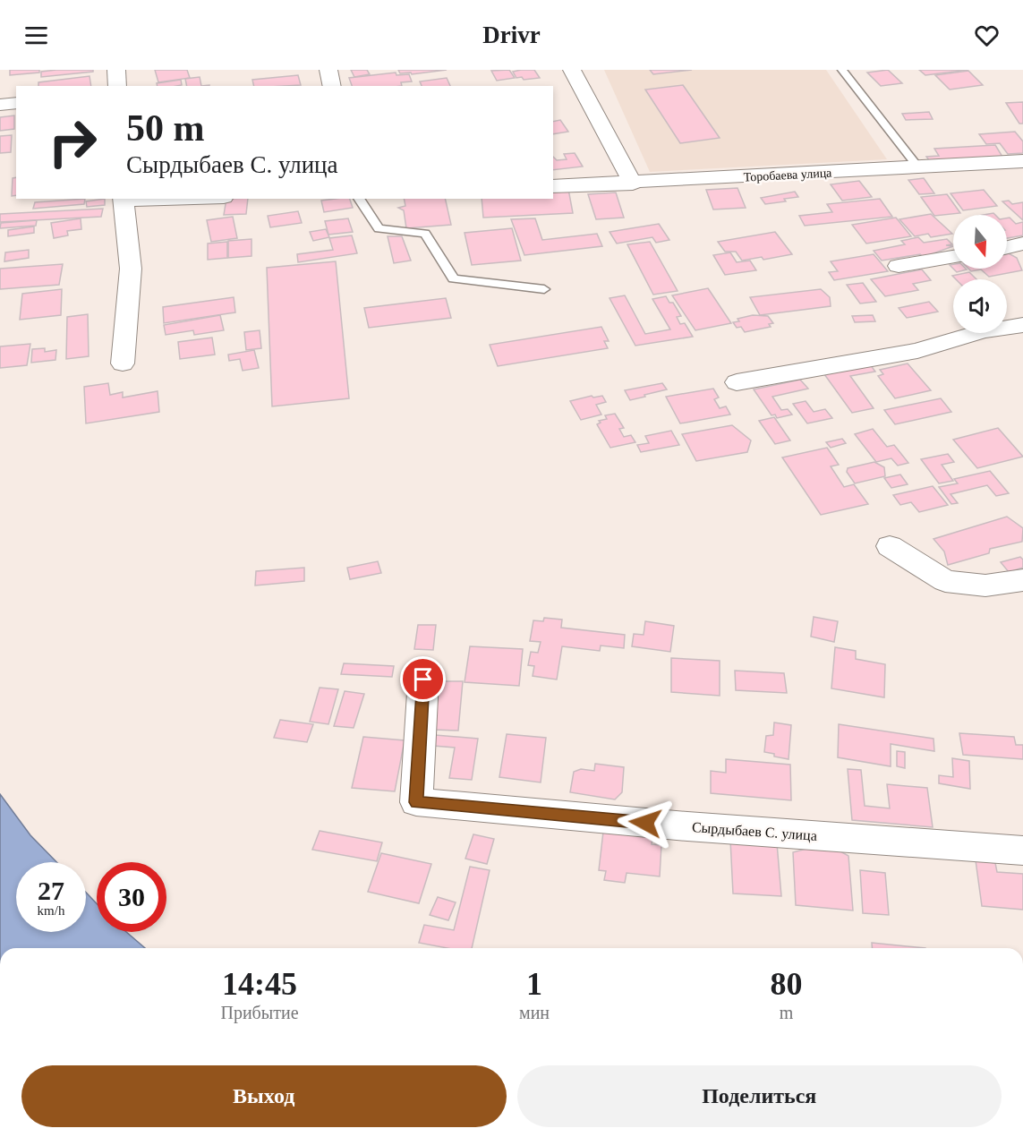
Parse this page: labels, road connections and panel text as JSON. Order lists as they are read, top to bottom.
{
  "streets": {
    "street": ["Торобаева улица", "Сырдыбаев С. улица"]
  },
  "north": "bottom",
  "page": {
    "header": "Drivr",
    "turn": ["50 m", "Сырдыбаев С. улица"],
    "speed": "27 km/h",
    "limit": "30",
    "eta": [
      "14:45",
      "Прибытие",
      "1",
      "мин",
      "80",
      "m"
    ],
    "buttons": ["Выход", "Поделиться"]
  }
}
